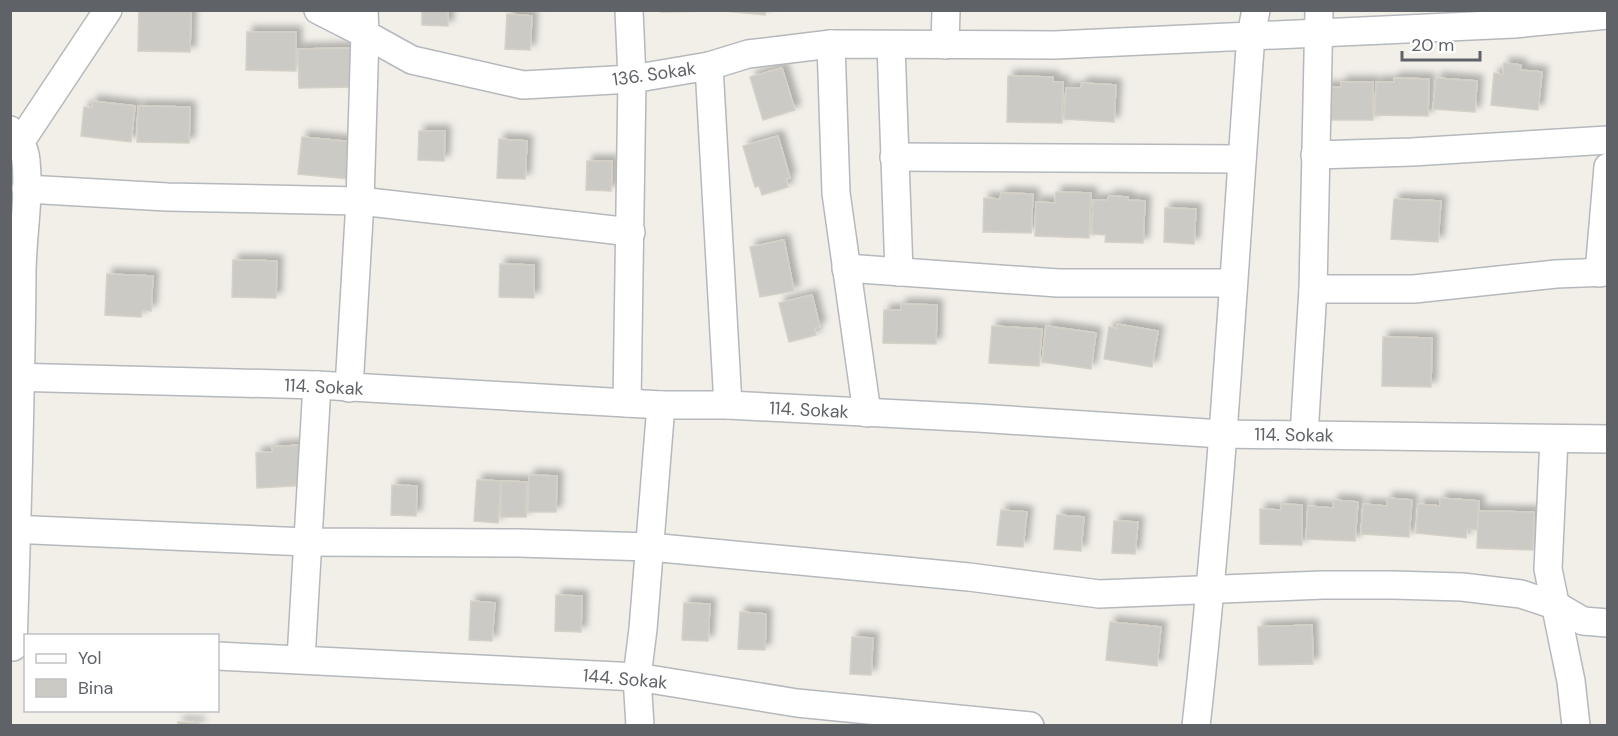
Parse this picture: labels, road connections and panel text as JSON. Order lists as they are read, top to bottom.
{
  "streets": {
    "street": ["136. Sokak", "114. Sokak", "144. Sokak"]
  },
  "crossings": [
    ["136. Sokak", "114. Sokak"]
  ],
  "legend": ["Yol", "Bina"],
  "scale_bar": "20 m"
}
